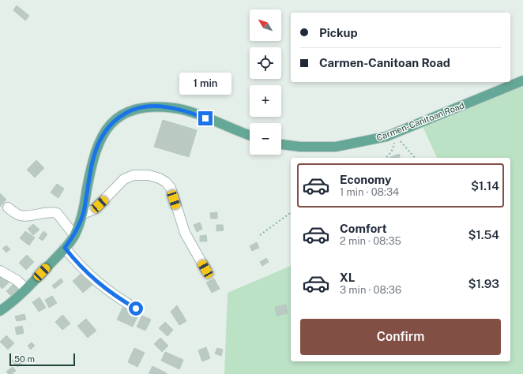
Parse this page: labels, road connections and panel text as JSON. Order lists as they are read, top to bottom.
{
  "streets": {
    "main road": ["Carmen-Canitoan Road"]
  },
  "scale_bar": "50 m",
  "north": "top left",
  "page": {
    "map_buttons": ["+", "−"],
    "banner": ["Pickup", "Carmen-Canitoan Road"],
    "bubble": "1 min",
    "list": [
      {
        "name": "Economy",
        "note": "1 min · 08:34",
        "value": "$1.14"
      },
      {
        "name": "Comfort",
        "note": "2 min · 08:35",
        "value": "$1.54"
      },
      {
        "name": "XL",
        "note": "3 min · 08:36",
        "value": "$1.93"
      }
    ],
    "buttons": "Confirm",
    "scale": "50 m"
  }
}
